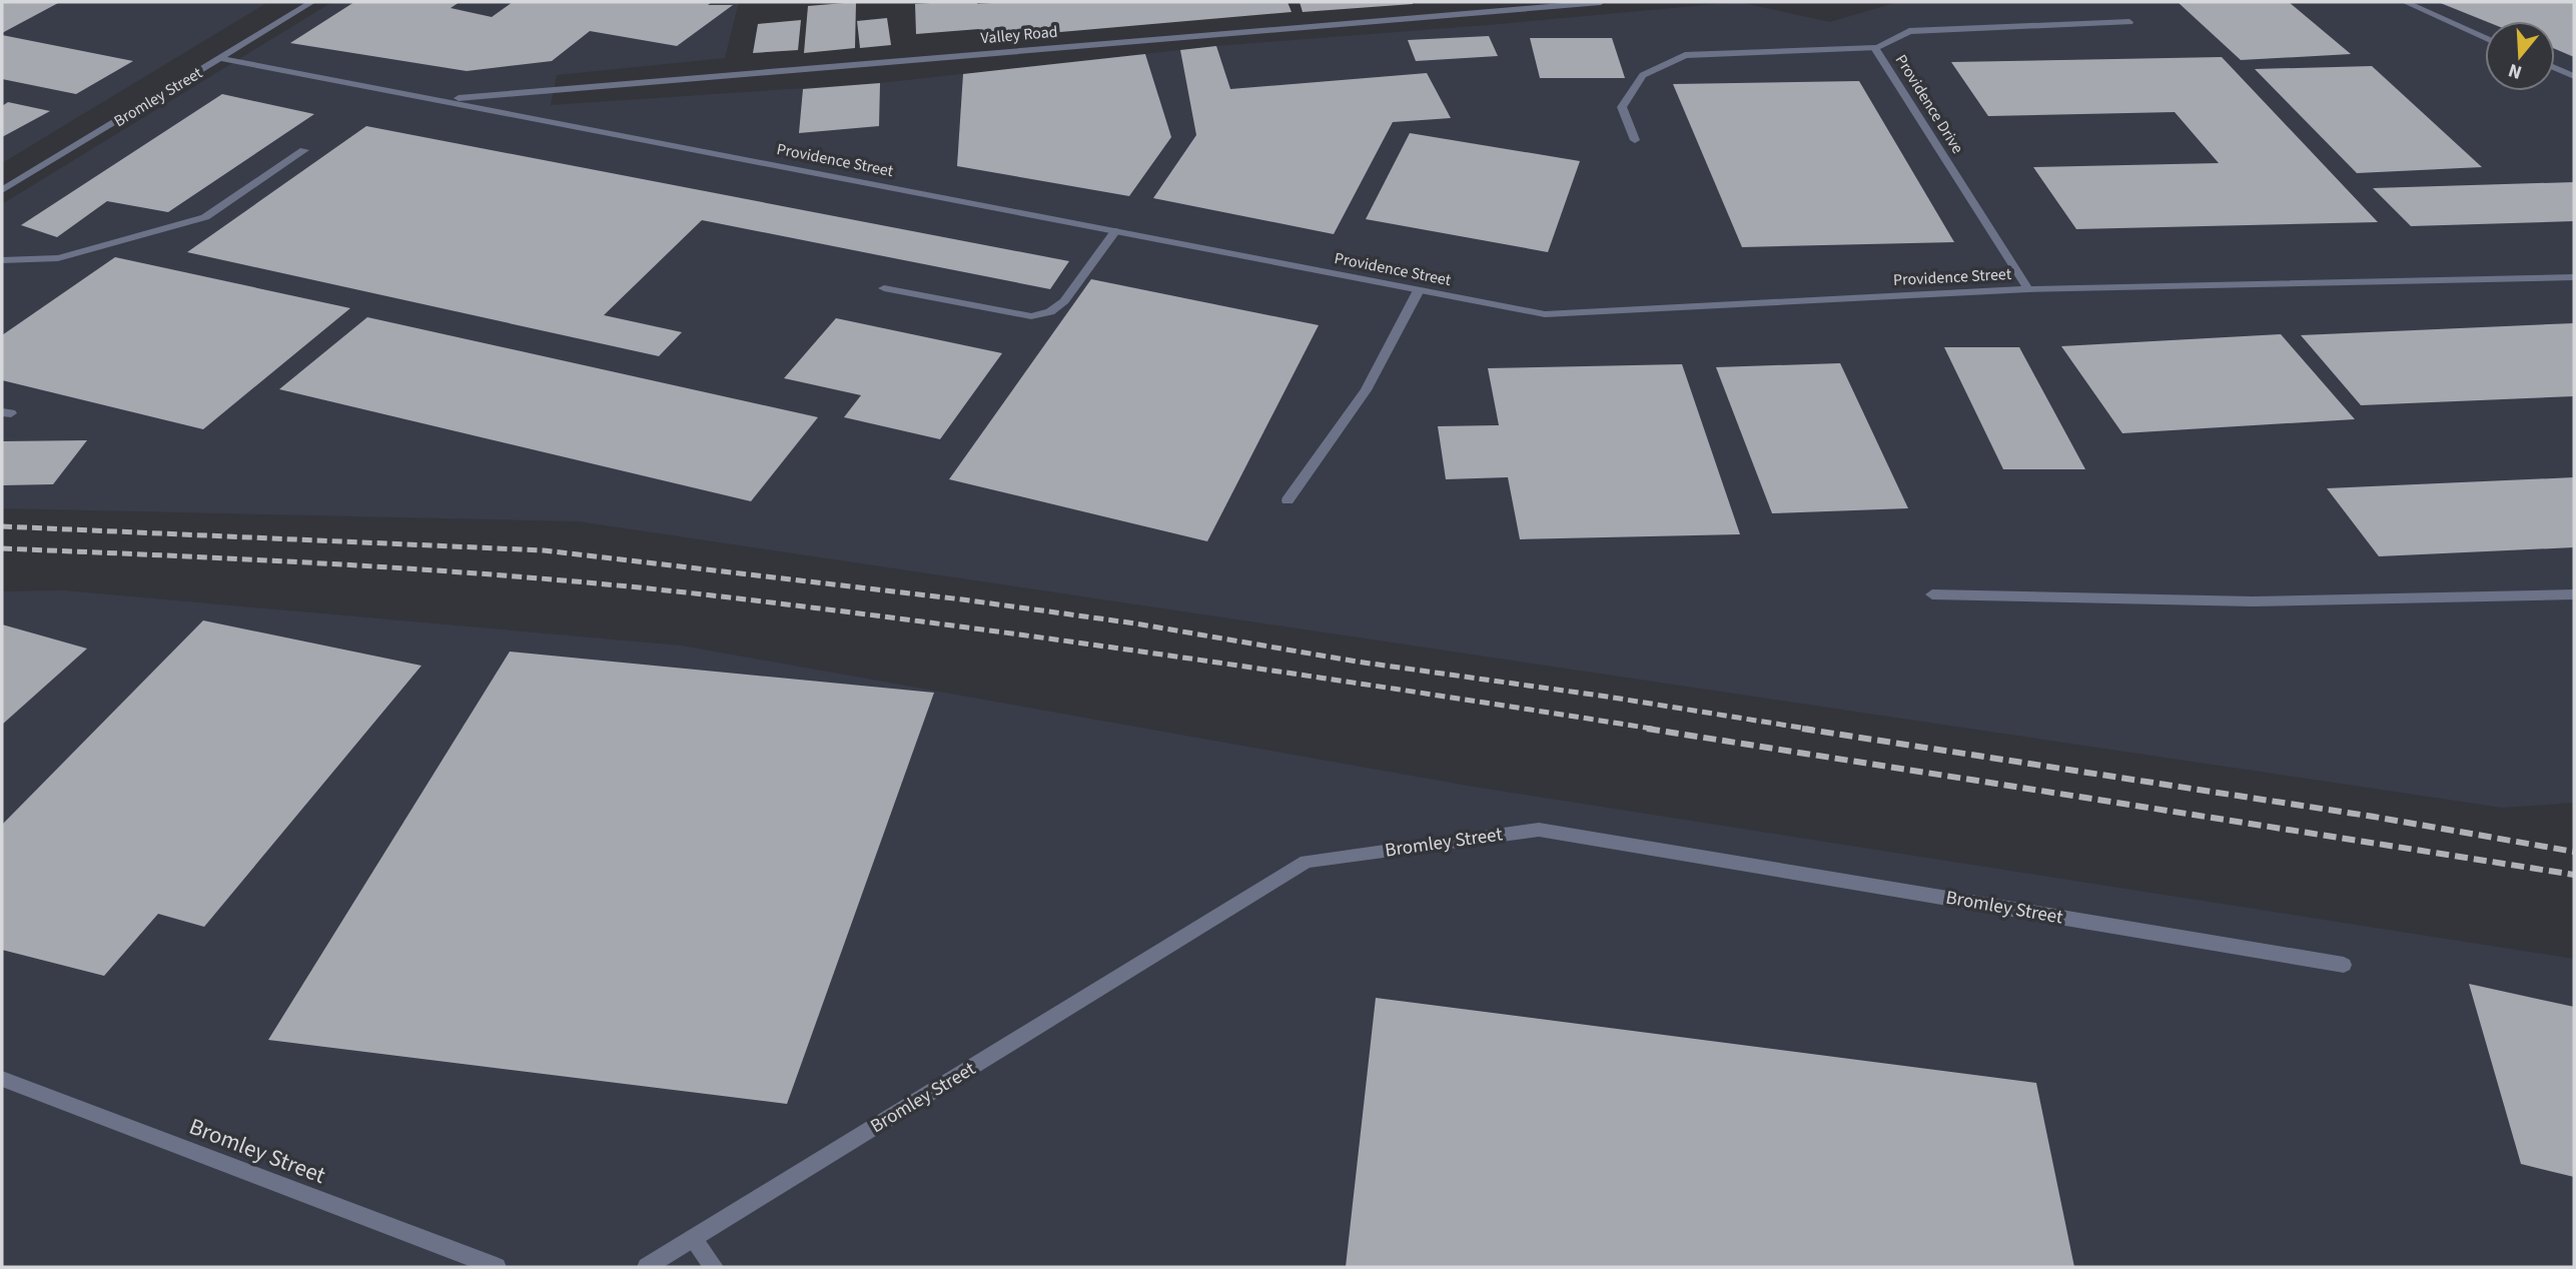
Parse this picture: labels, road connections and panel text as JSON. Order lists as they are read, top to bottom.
{
  "streets": {
    "street": [
      "Valley Road",
      "Bromley Street",
      "Providence Drive",
      "Providence Street"
    ]
  },
  "crossings": [
    ["Valley Road", "Providence Street"],
    ["Bromley Street", "Providence Street"],
    ["Providence Drive", "Providence Street"]
  ],
  "north": "bottom"
}
